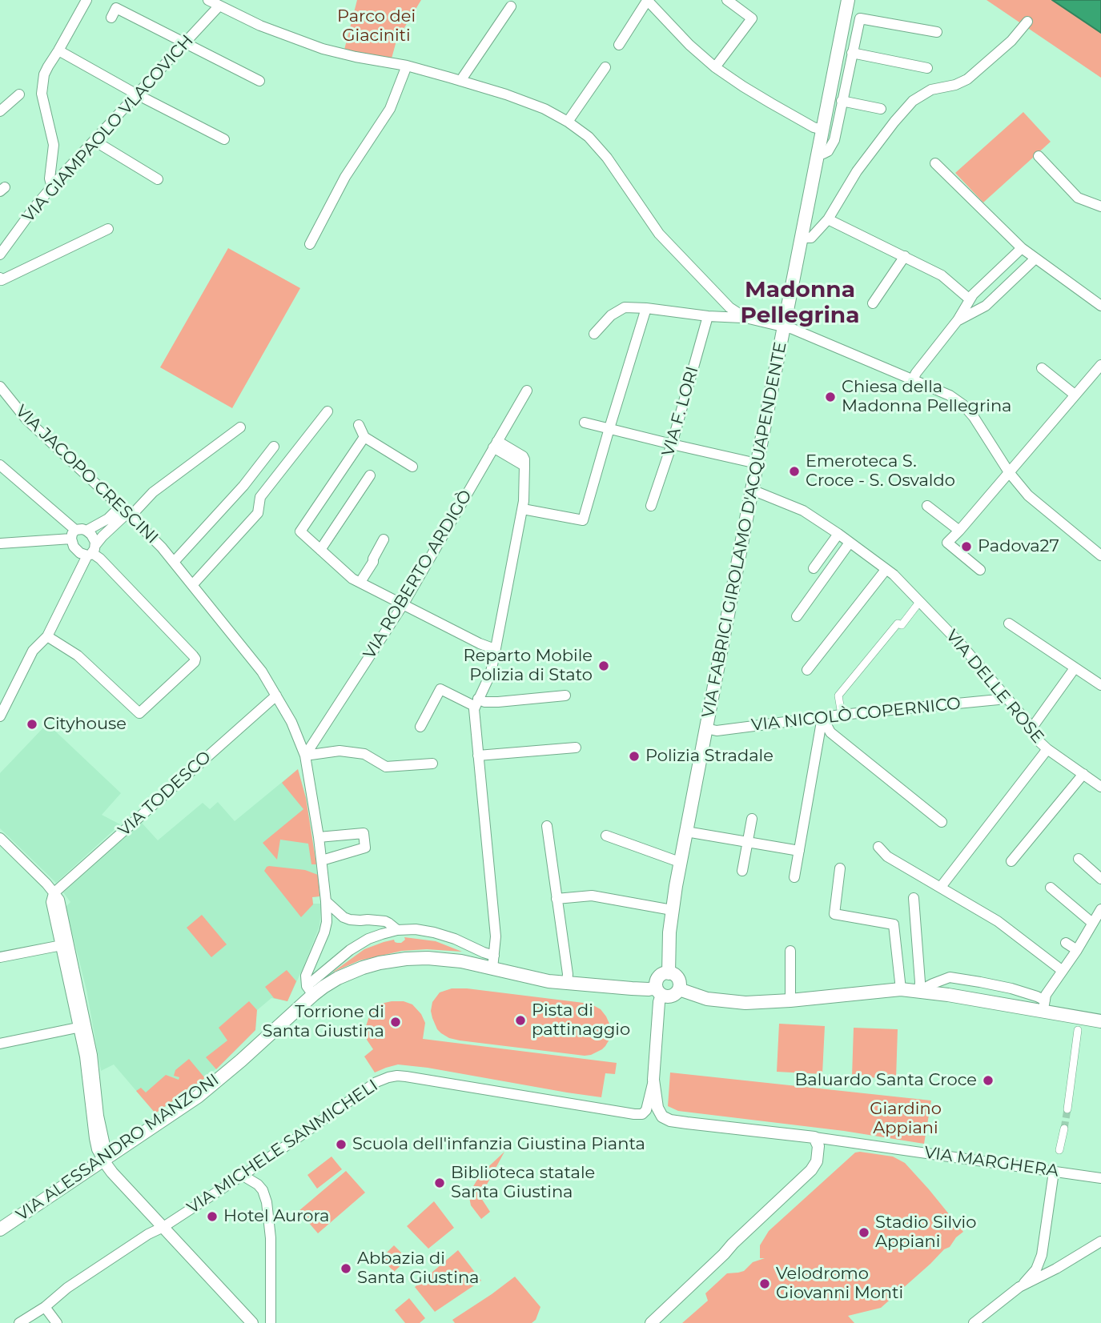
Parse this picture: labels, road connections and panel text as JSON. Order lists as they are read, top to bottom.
{
  "streets": {
    "main road": ["VIA FABRICI GIROLAMO D'ACQUAPENDENTE", "VIA ALESSANDRO MANZONI"],
    "street": [
      "VIA GIAMPAOLO VLACOVICH",
      "VIA F. LORI",
      "VIA JACOPO CRESCINI",
      "VIA ROBERTO ARDIGÒ",
      "VIA DELLE ROSE",
      "VIA NICOLÒ COPERNICO",
      "VIA TODESCO",
      "VIA MICHELE SANMICHELI",
      "VIA MARGHERA"
    ]
  },
  "crossings": [
    ["VIA JACOPO CRESCINI", "VIA ROBERTO ARDIGÒ"],
    ["VIA JACOPO CRESCINI", "VIA TODESCO"],
    ["VIA JACOPO CRESCINI", "VIA ALESSANDRO MANZONI"],
    ["VIA FABRICI GIROLAMO D'ACQUAPENDENTE", "VIA DELLE ROSE"],
    ["VIA FABRICI GIROLAMO D'ACQUAPENDENTE", "VIA NICOLÒ COPERNICO"],
    ["VIA FABRICI GIROLAMO D'ACQUAPENDENTE", "VIA ALESSANDRO MANZONI"],
    ["VIA DELLE ROSE", "VIA NICOLÒ COPERNICO"],
    ["VIA MICHELE SANMICHELI", "VIA MARGHERA"]
  ],
  "districts": ["Madonna Pellegrina"],
  "parks": ["Parco dei Giaciniti", "Giardino Appiani"],
  "places": [
    "Chiesa della Madonna Pellegrina",
    "Emeroteca S. Croce - S. Osvaldo",
    "Padova27",
    "Reparto Mobile Polizia di Stato",
    "Cityhouse",
    "Polizia Stradale",
    "Pista di pattinaggio",
    "Torrione di Santa Giustina",
    "Baluardo Santa Croce",
    "Scuola dell'infanzia Giustina Pianta",
    "Biblioteca statale Santa Giustina",
    "Hotel Aurora",
    "Stadio Silvio Appiani",
    "Abbazia di Santa Giustina",
    "Velodromo Giovanni Monti"
  ]
}
